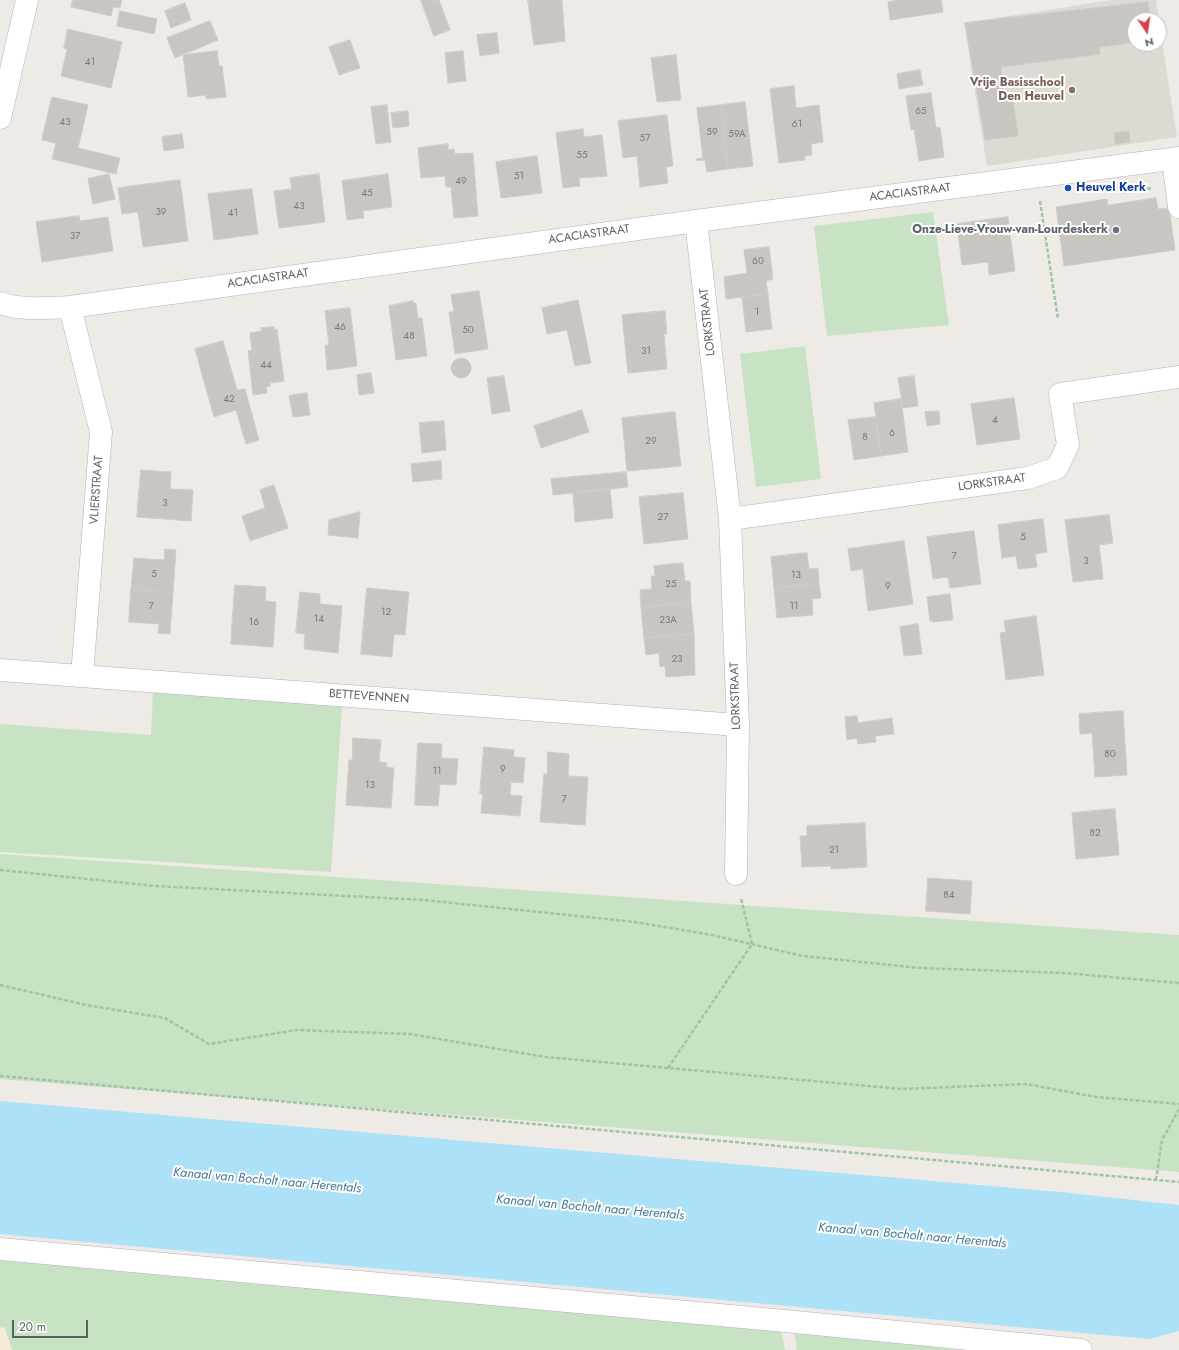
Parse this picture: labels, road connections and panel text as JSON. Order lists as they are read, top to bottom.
{
  "streets": {
    "street": [
      "ACACIASTRAAT",
      "LORKSTRAAT",
      "VLIERSTRAAT",
      "BETTEVENNEN"
    ]
  },
  "crossings": [
    ["ACACIASTRAAT", "LORKSTRAAT"],
    ["ACACIASTRAAT", "VLIERSTRAAT"],
    ["LORKSTRAAT", "BETTEVENNEN"],
    ["VLIERSTRAAT", "BETTEVENNEN"]
  ],
  "water": ["Kanaal van Bocholt naar Herentals"],
  "places": ["Vrije Basisschool Den Heuvel", "Heuvel Kerk", "Onze-Lieve-Vrouw-van-Lourdeskerk"],
  "house_numbers": [
    "41",
    "65",
    "43",
    "61",
    "59",
    "59A",
    "57",
    "55",
    "51",
    "49",
    "45",
    "43",
    "39",
    "41",
    "37",
    "60",
    "1",
    "46",
    "50",
    "48",
    "31",
    "44",
    "42",
    "4",
    "6",
    "8",
    "29",
    "3",
    "27",
    "5",
    "7",
    "3",
    "5",
    "13",
    "25",
    "9",
    "7",
    "11",
    "12",
    "14",
    "23A",
    "16",
    "23",
    "80",
    "9",
    "11",
    "13",
    "7",
    "82",
    "21",
    "84"
  ],
  "scale_bar": "20 m",
  "north": "bottom"
}
